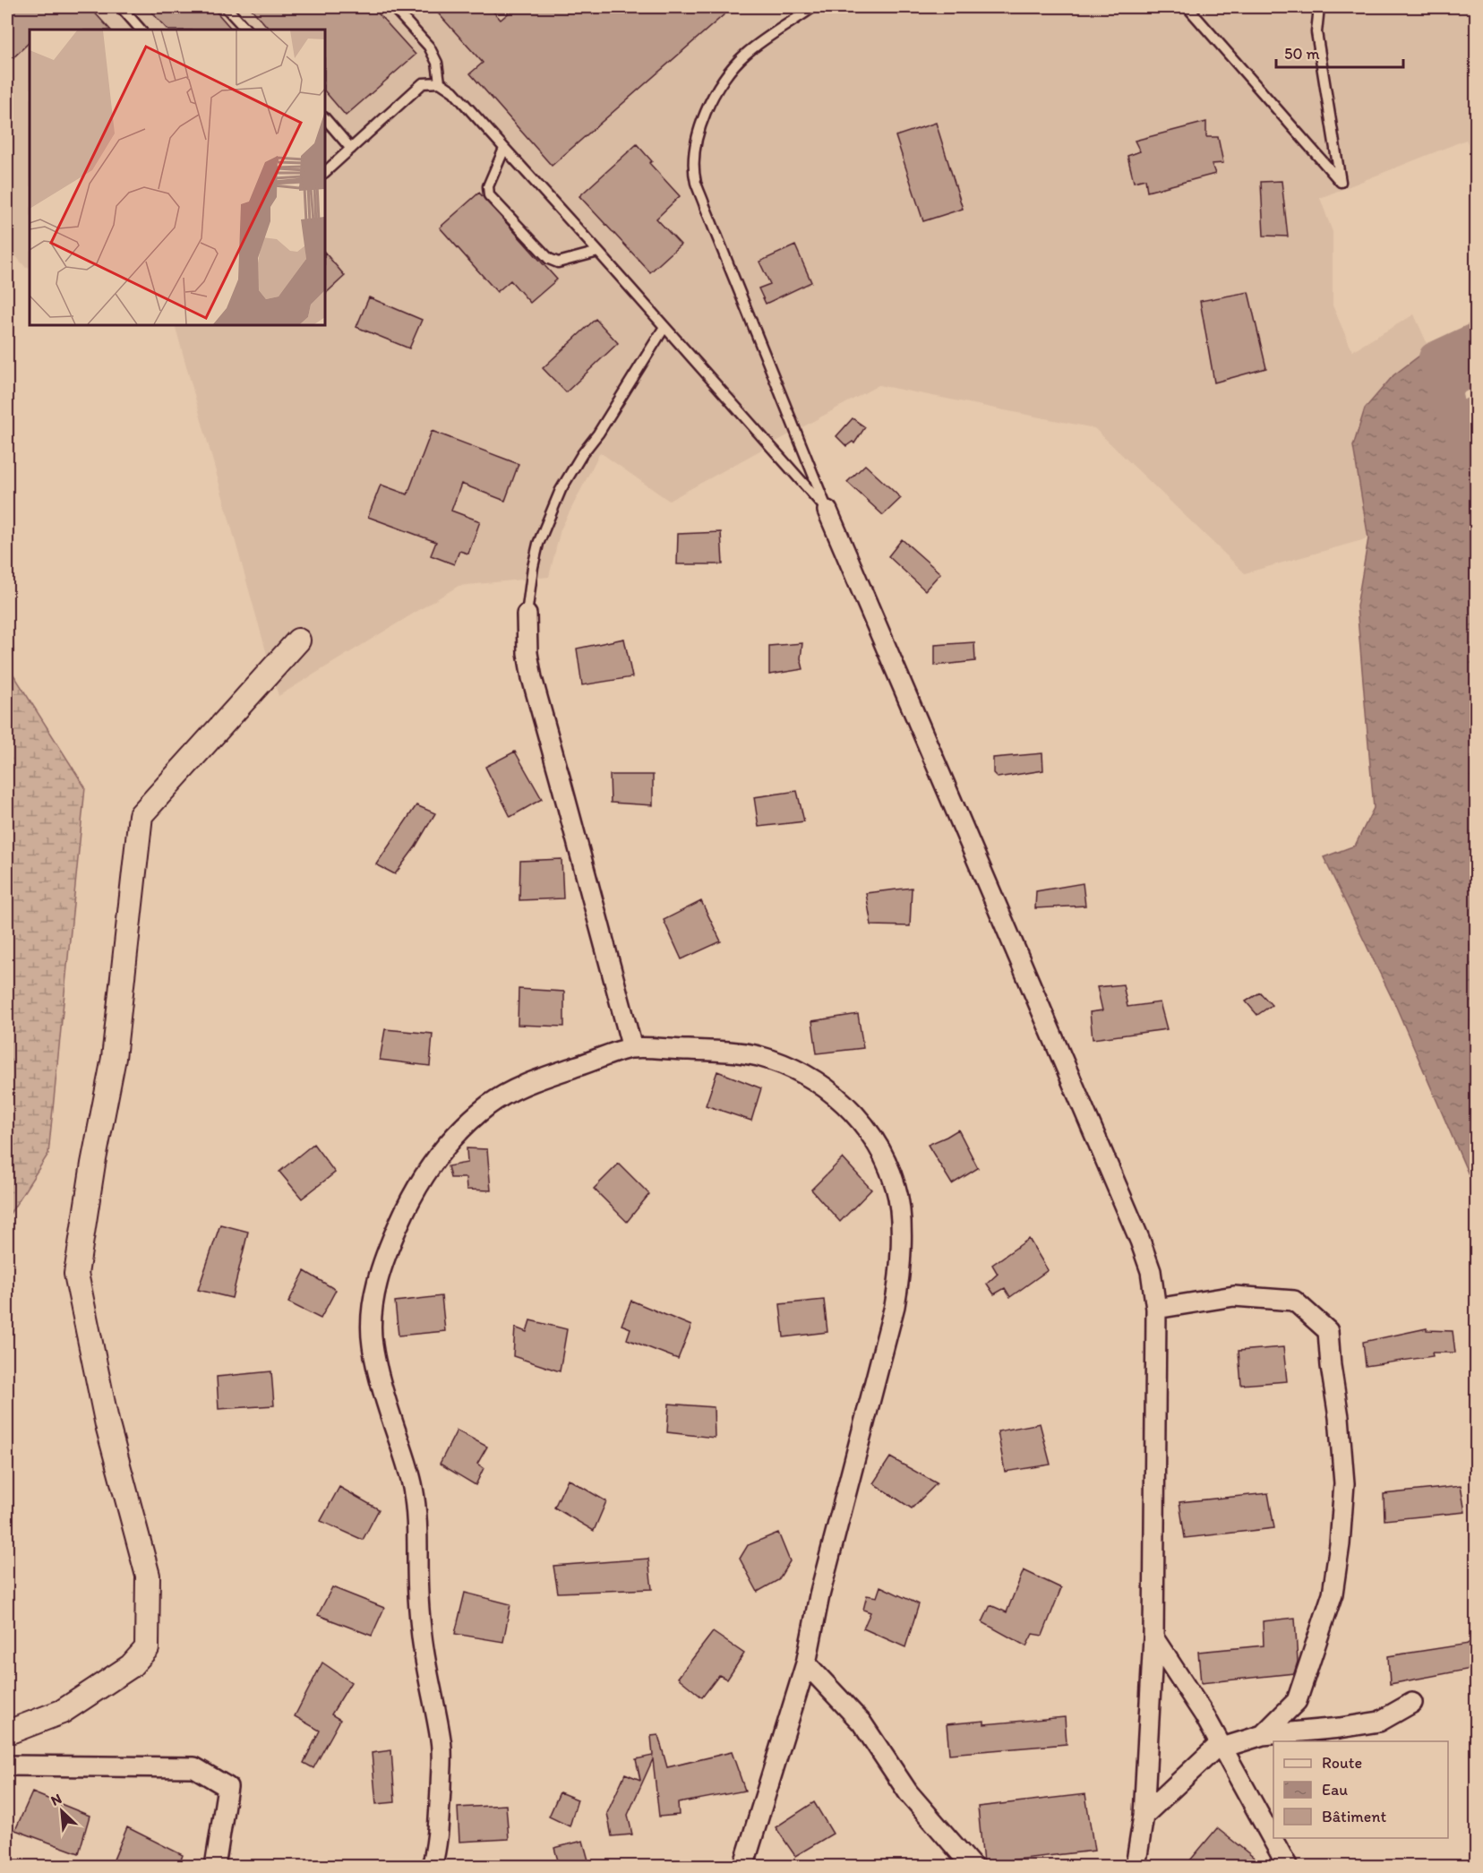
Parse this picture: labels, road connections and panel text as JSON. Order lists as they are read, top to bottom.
{
  "legend": ["Route", "Eau", "Bâtiment"],
  "scale_bar": "50 m",
  "north": "top left"
}
